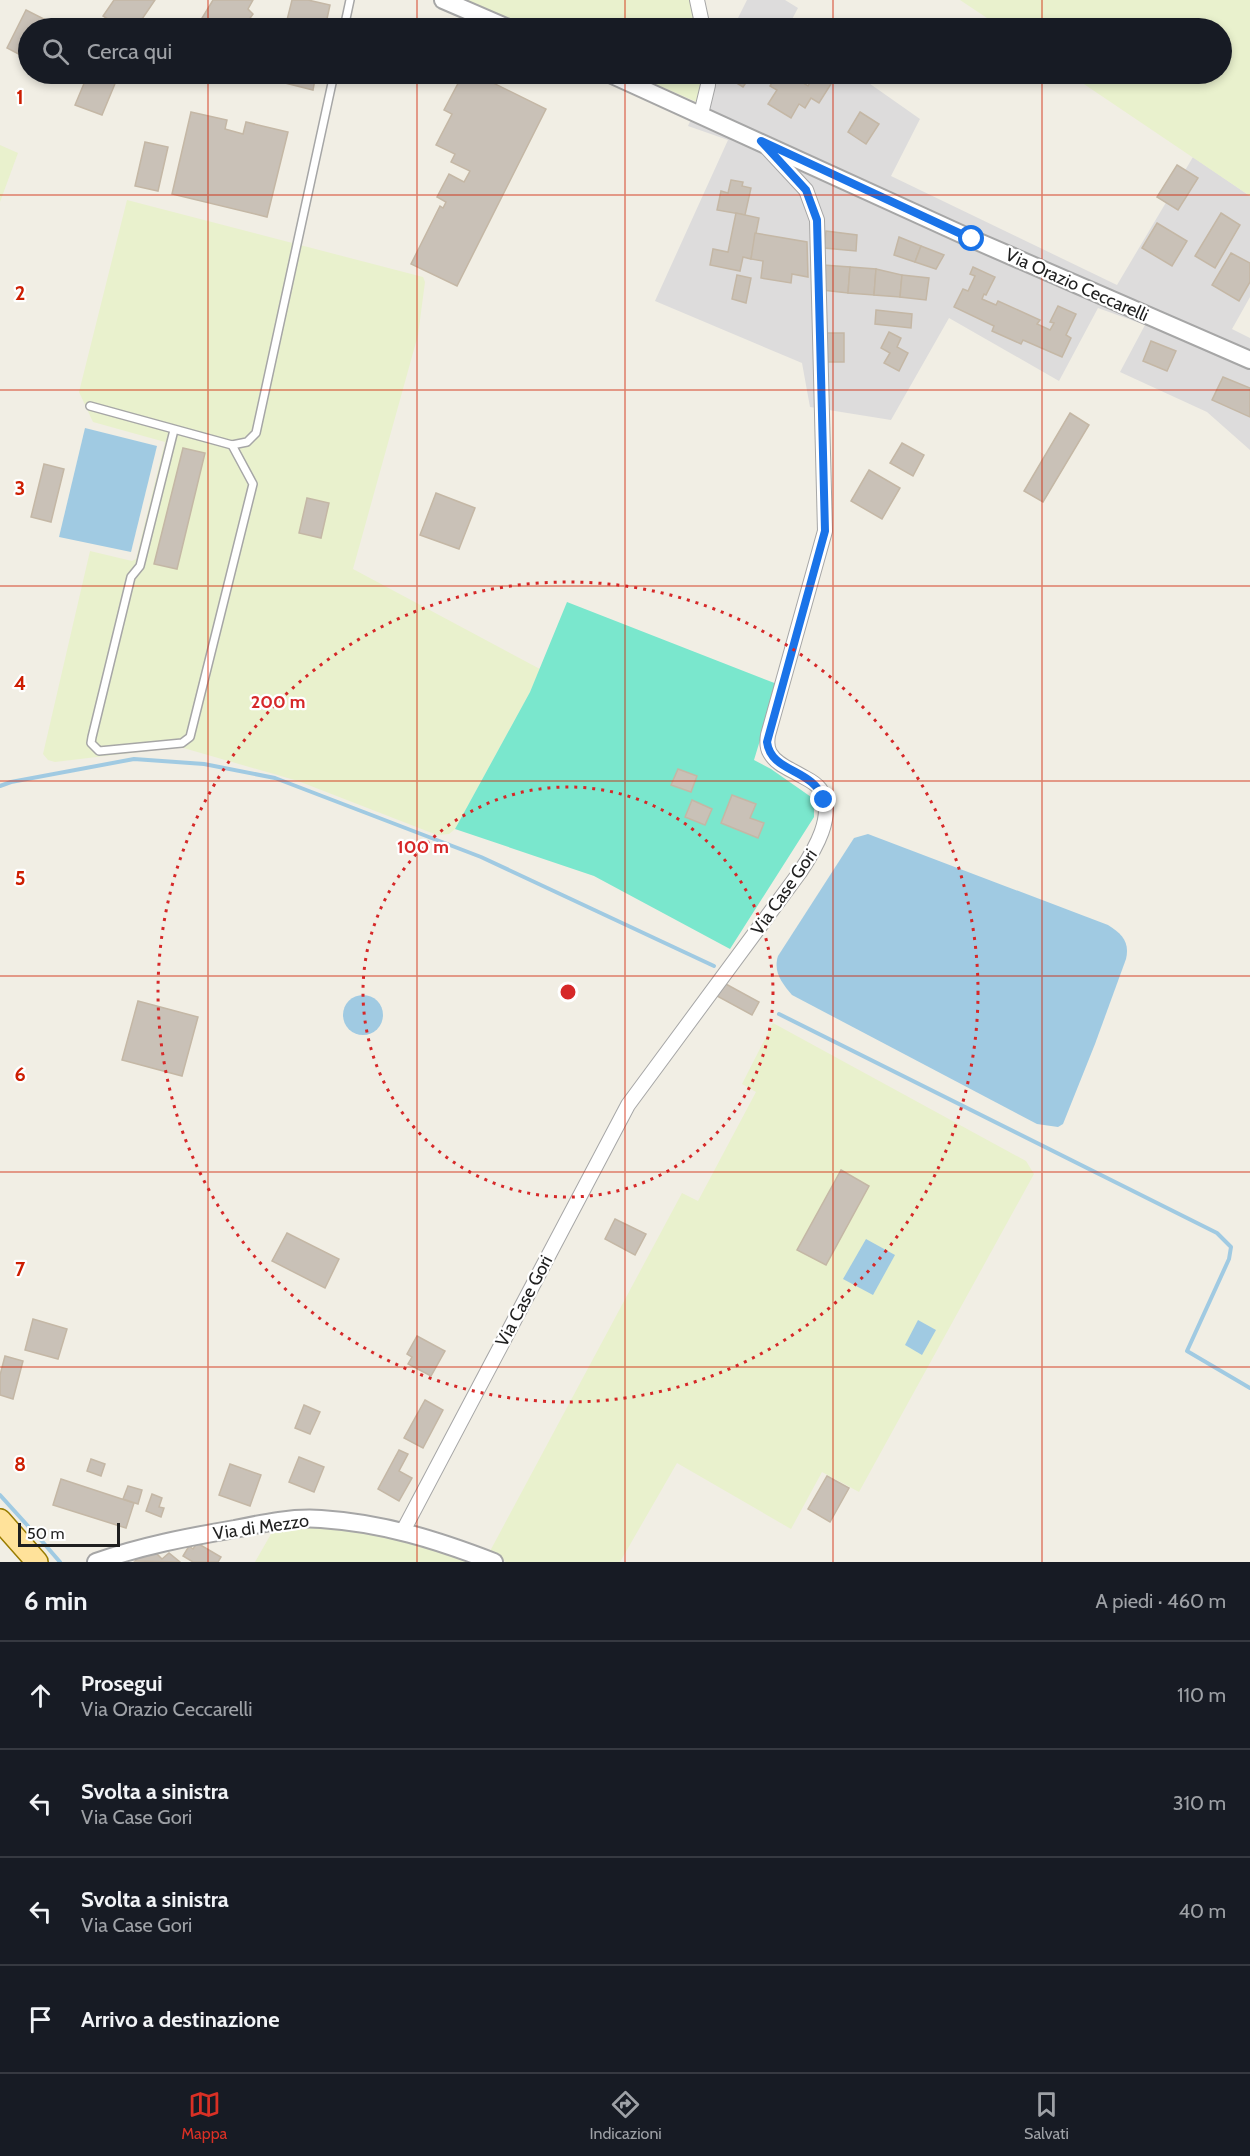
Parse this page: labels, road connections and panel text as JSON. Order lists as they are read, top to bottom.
{
  "streets": {
    "street": ["Via Orazio Ceccarelli", "Via Case Gori", "Via di Mezzo"]
  },
  "crossings": [
    ["Via Orazio Ceccarelli", "Via Case Gori"],
    ["Via Case Gori", "Via di Mezzo"]
  ],
  "scale_bar": "50 m",
  "page": {
    "search": "Cerca qui",
    "scale": "50 m",
    "heading": ["6 min", "A piedi · 460 m"],
    "list": [
      ["Prosegui", "Via Orazio Ceccarelli", "110 m"],
      ["Svolta a sinistra", "Via Case Gori", "310 m"],
      ["Svolta a sinistra", "Via Case Gori", "40 m"],
      "Arrivo a destinazione"
    ],
    "nav": ["Mappa", "Indicazioni", "Salvati"]
  },
  "grid": {
    "rows": [
      "1",
      "2",
      "3",
      "4",
      "5",
      "6",
      "7",
      "8"
    ]
  },
  "rings": ["200 m", "100 m"]
}
